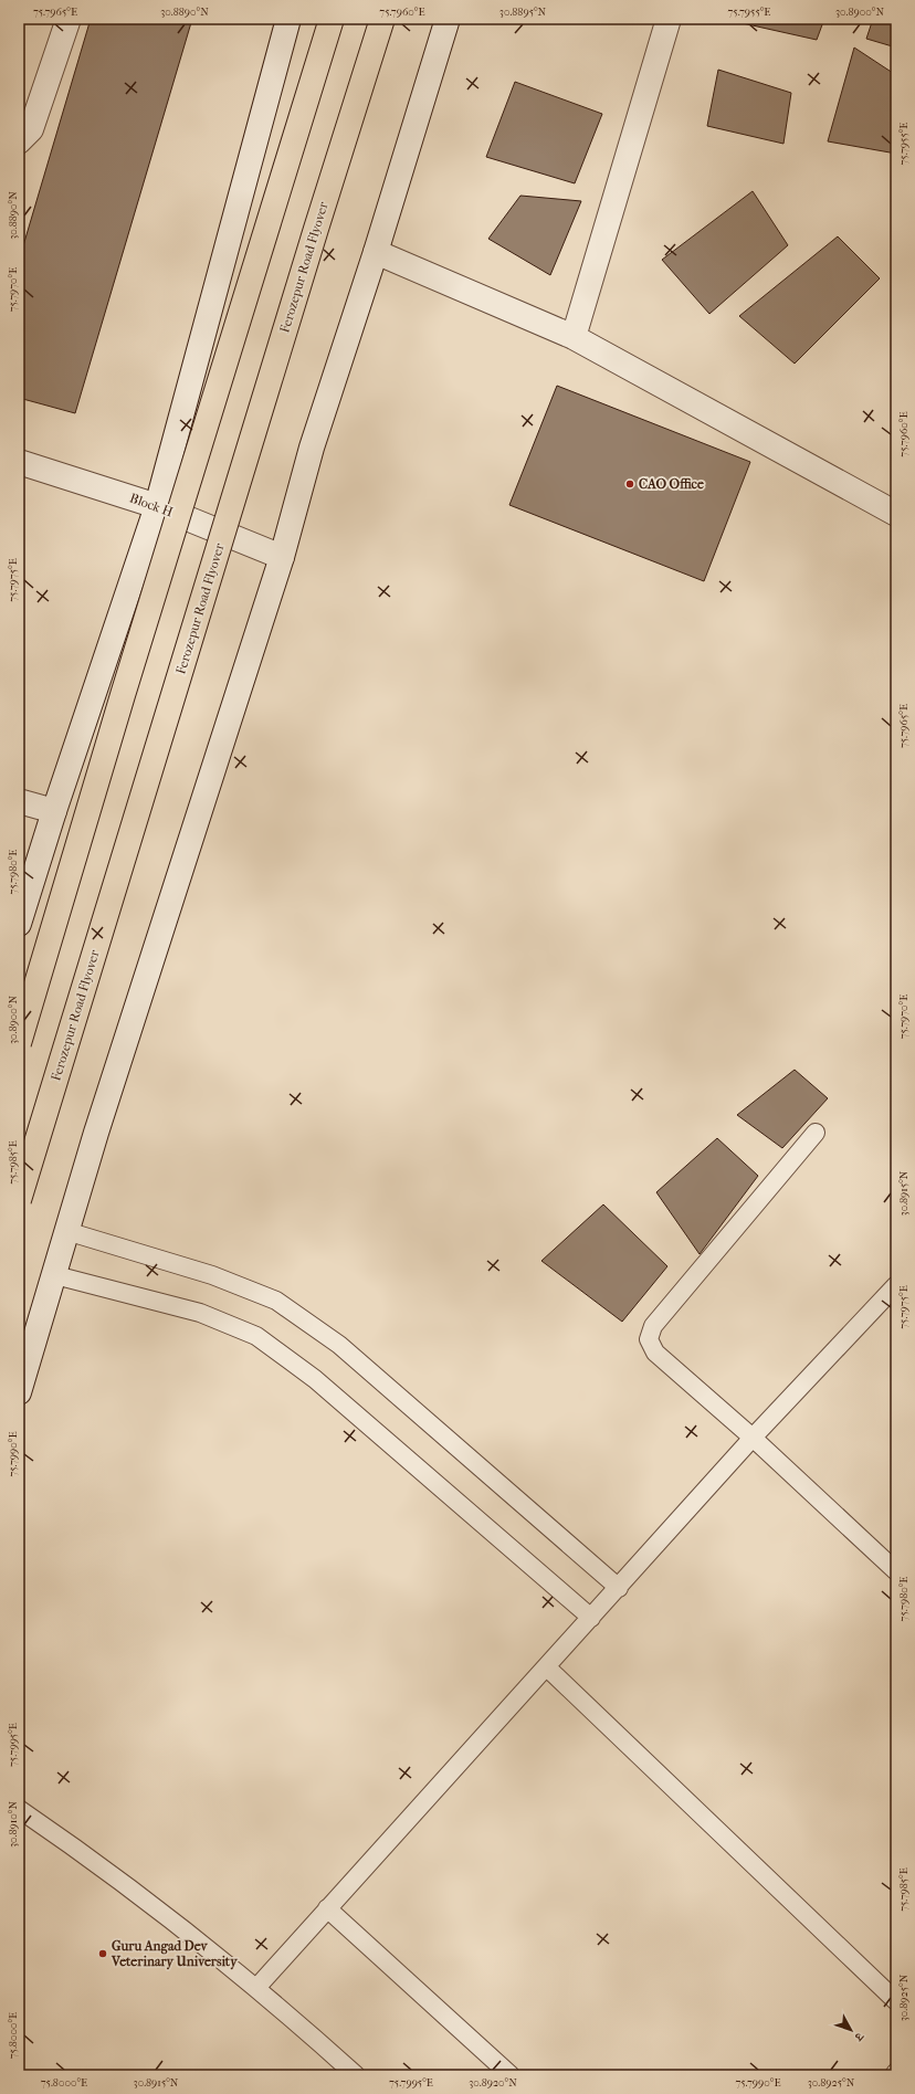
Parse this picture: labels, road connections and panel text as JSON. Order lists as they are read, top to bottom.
{
  "streets": {
    "highway": ["Ferozepur Road Flyover"],
    "main road": ["Block H"]
  },
  "places": ["CAO Office", "Guru Angad Dev Veterinary University"],
  "north": "bottom right",
  "coordinates": [
    "75.7965°E",
    "30.8890°N",
    "75.7960°E",
    "30.8895°N",
    "75.7955°E",
    "30.8900°N",
    "75.7970°E",
    "75.7975°E",
    "75.7980°E",
    "75.7985°E",
    "30.8915°N",
    "75.7990°E",
    "75.7995°E",
    "30.8910°N",
    "30.8925°N",
    "75.8000°E",
    "30.8920°N"
  ]
}
